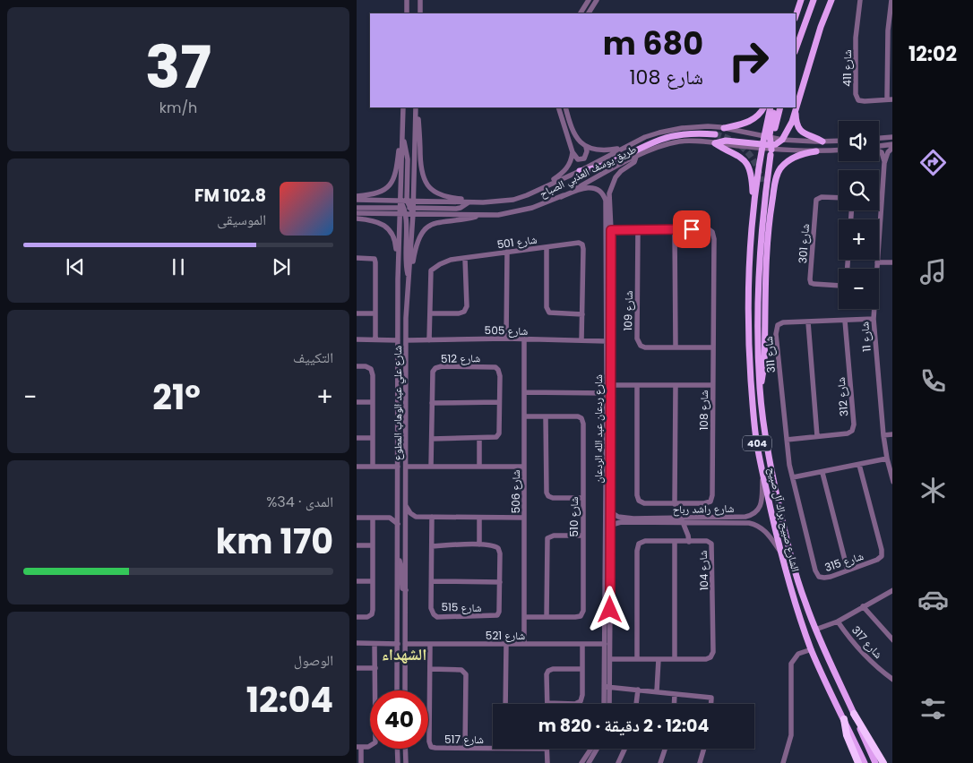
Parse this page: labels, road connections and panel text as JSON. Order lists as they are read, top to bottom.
{
  "streets": {
    "main road": ["404", "الشارع صبيح براك آل صبيح"],
    "street": [
      "شارع 411",
      "طريق يوسف العذبي الصباح",
      "شارع 501",
      "شارع 301",
      "شارع 109",
      "شارع 505",
      "شارع 11",
      "شارع 311",
      "شارع 512",
      "شارع 312",
      "شارع علي عبد الوهاب المطوع",
      "شارع 108",
      "شارع ردعان عبد الله الردعان",
      "شارع 506",
      "شارع راشد رباح",
      "شارع 510",
      "شارع 315",
      "شارع 104",
      "شارع 515",
      "شارع 521",
      "شارع 317",
      "شارع 517"
    ]
  },
  "crossings": [
    ["طريق يوسف العذبي الصباح", "شارع علي عبد الوهاب المطوع"],
    ["طريق يوسف العذبي الصباح", "شارع ردعان عبد الله الردعان"],
    ["طريق يوسف العذبي الصباح", "الشارع صبيح براك آل صبيح"],
    ["شارع 501", "شارع 505"],
    ["شارع 109", "شارع 108"],
    ["شارع 505", "شارع علي عبد الوهاب المطوع"],
    ["شارع 505", "شارع ردعان عبد الله الردعان"],
    ["شارع 505", "شارع 506"],
    ["شارع 11", "شارع 311"],
    ["شارع 311", "شارع 312"],
    ["شارع 311", "شارع 315"],
    ["شارع علي عبد الوهاب المطوع", "شارع 521"],
    ["شارع 108", "شارع ردعان عبد الله الردعان"],
    ["شارع ردعان عبد الله الردعان", "شارع راشد رباح"],
    ["شارع ردعان عبد الله الردعان", "شارع 104"],
    ["شارع ردعان عبد الله الردعان", "شارع 521"],
    ["شارع 506", "شارع 510"],
    ["شارع 506", "شارع 521"],
    ["شارع راشد رباح", "الشارع صبيح براك آل صبيح"],
    ["شارع 521", "شارع 517"]
  ],
  "districts": ["الشهداء"],
  "page": {
    "tabs": "12:02",
    "tile": [
      ["37", "km/h"],
      "التكييف",
      ["المدى · 34%", "170 km"],
      ["الوصول", "12:04"]
    ],
    "turn": ["680 m", "شارع 108"],
    "map_buttons": ["+", "−"],
    "song": ["102.8 FM", "الموسيقى"],
    "heat": ["−", "21°", "+"],
    "limit": "40",
    "trip": "12:04 · 2 دقيقة · 820 m"
  }
}
